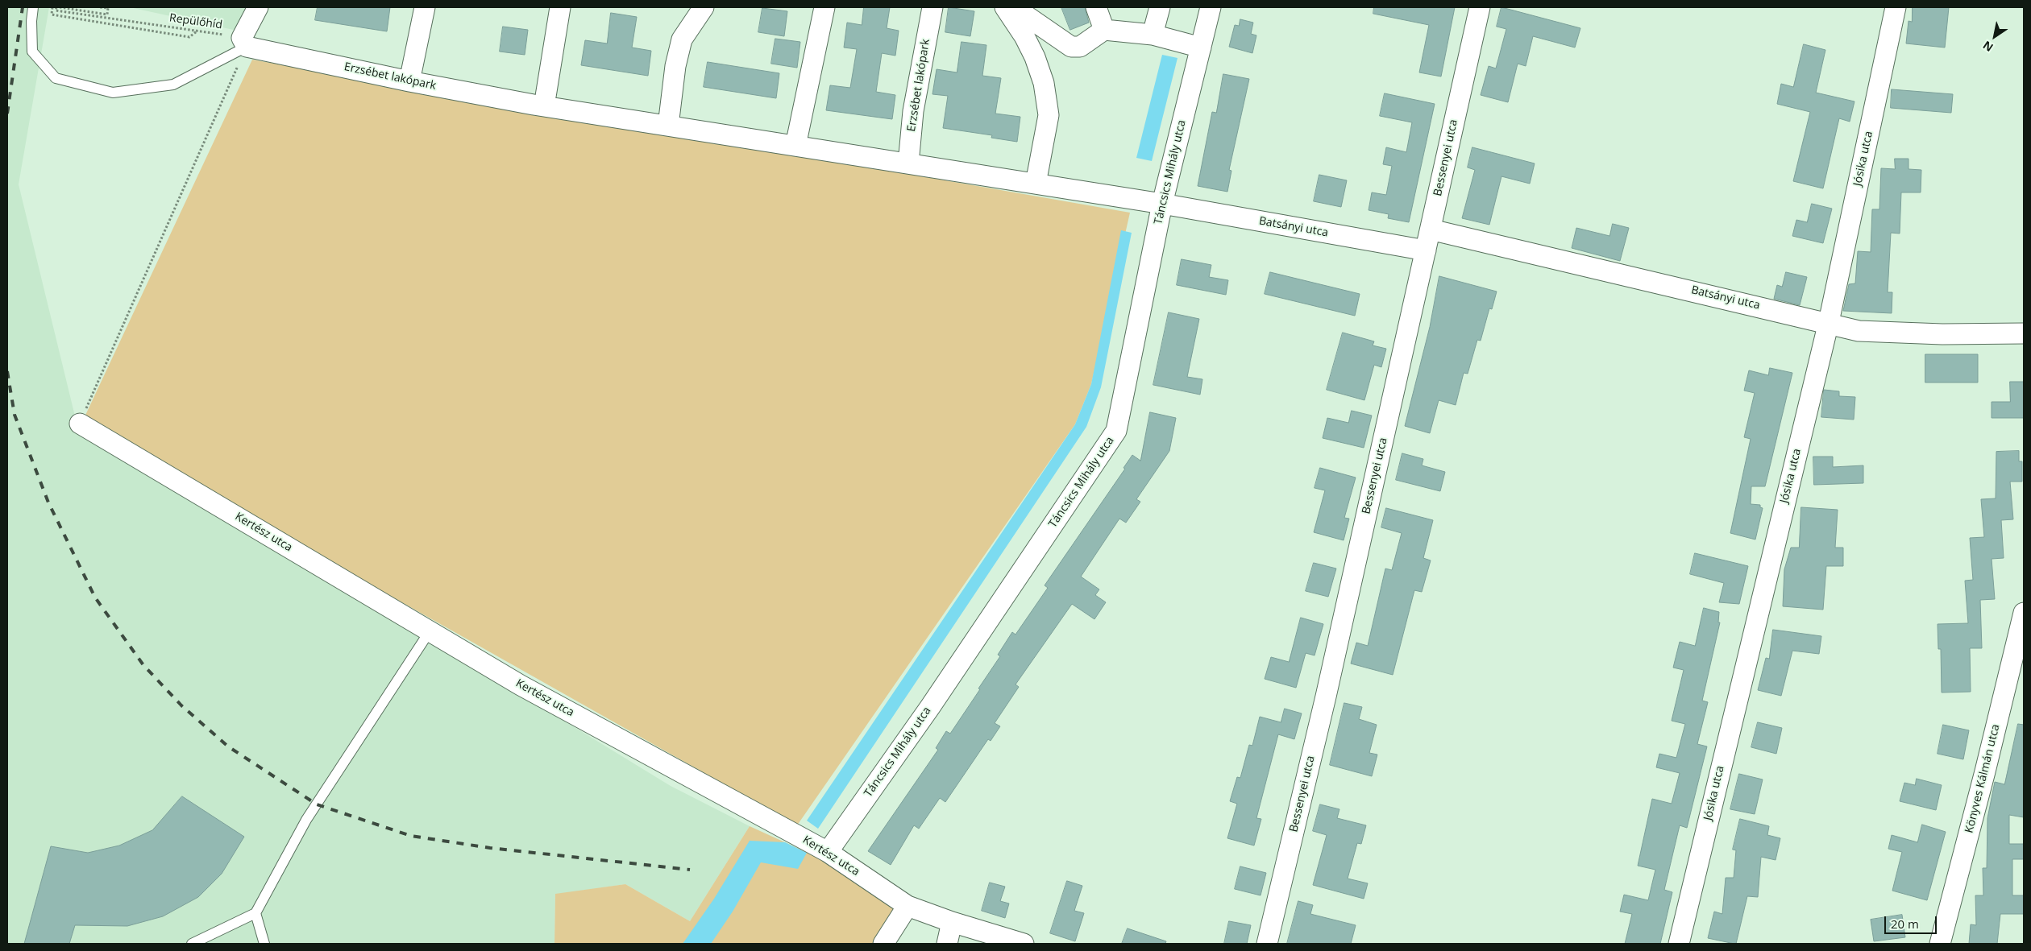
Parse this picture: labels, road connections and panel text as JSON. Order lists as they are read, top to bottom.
{
  "streets": {
    "street": [
      "Erzsébet lakópark",
      "Bessenyei utca",
      "Jósika utca",
      "Táncsics Mihály utca",
      "Batsányi utca",
      "Kertész utca",
      "Könyves Kálmán utca"
    ],
    "path": ["Repülőhíd"]
  },
  "crossings": [
    ["Repülőhíd", "Erzsébet lakópark"],
    ["Erzsébet lakópark", "Táncsics Mihály utca"],
    ["Erzsébet lakópark", "Batsányi utca"],
    ["Bessenyei utca", "Batsányi utca"],
    ["Jósika utca", "Batsányi utca"],
    ["Táncsics Mihály utca", "Batsányi utca"],
    ["Táncsics Mihály utca", "Kertész utca"]
  ],
  "scale_bar": "20 m",
  "north": "bottom left"
}
